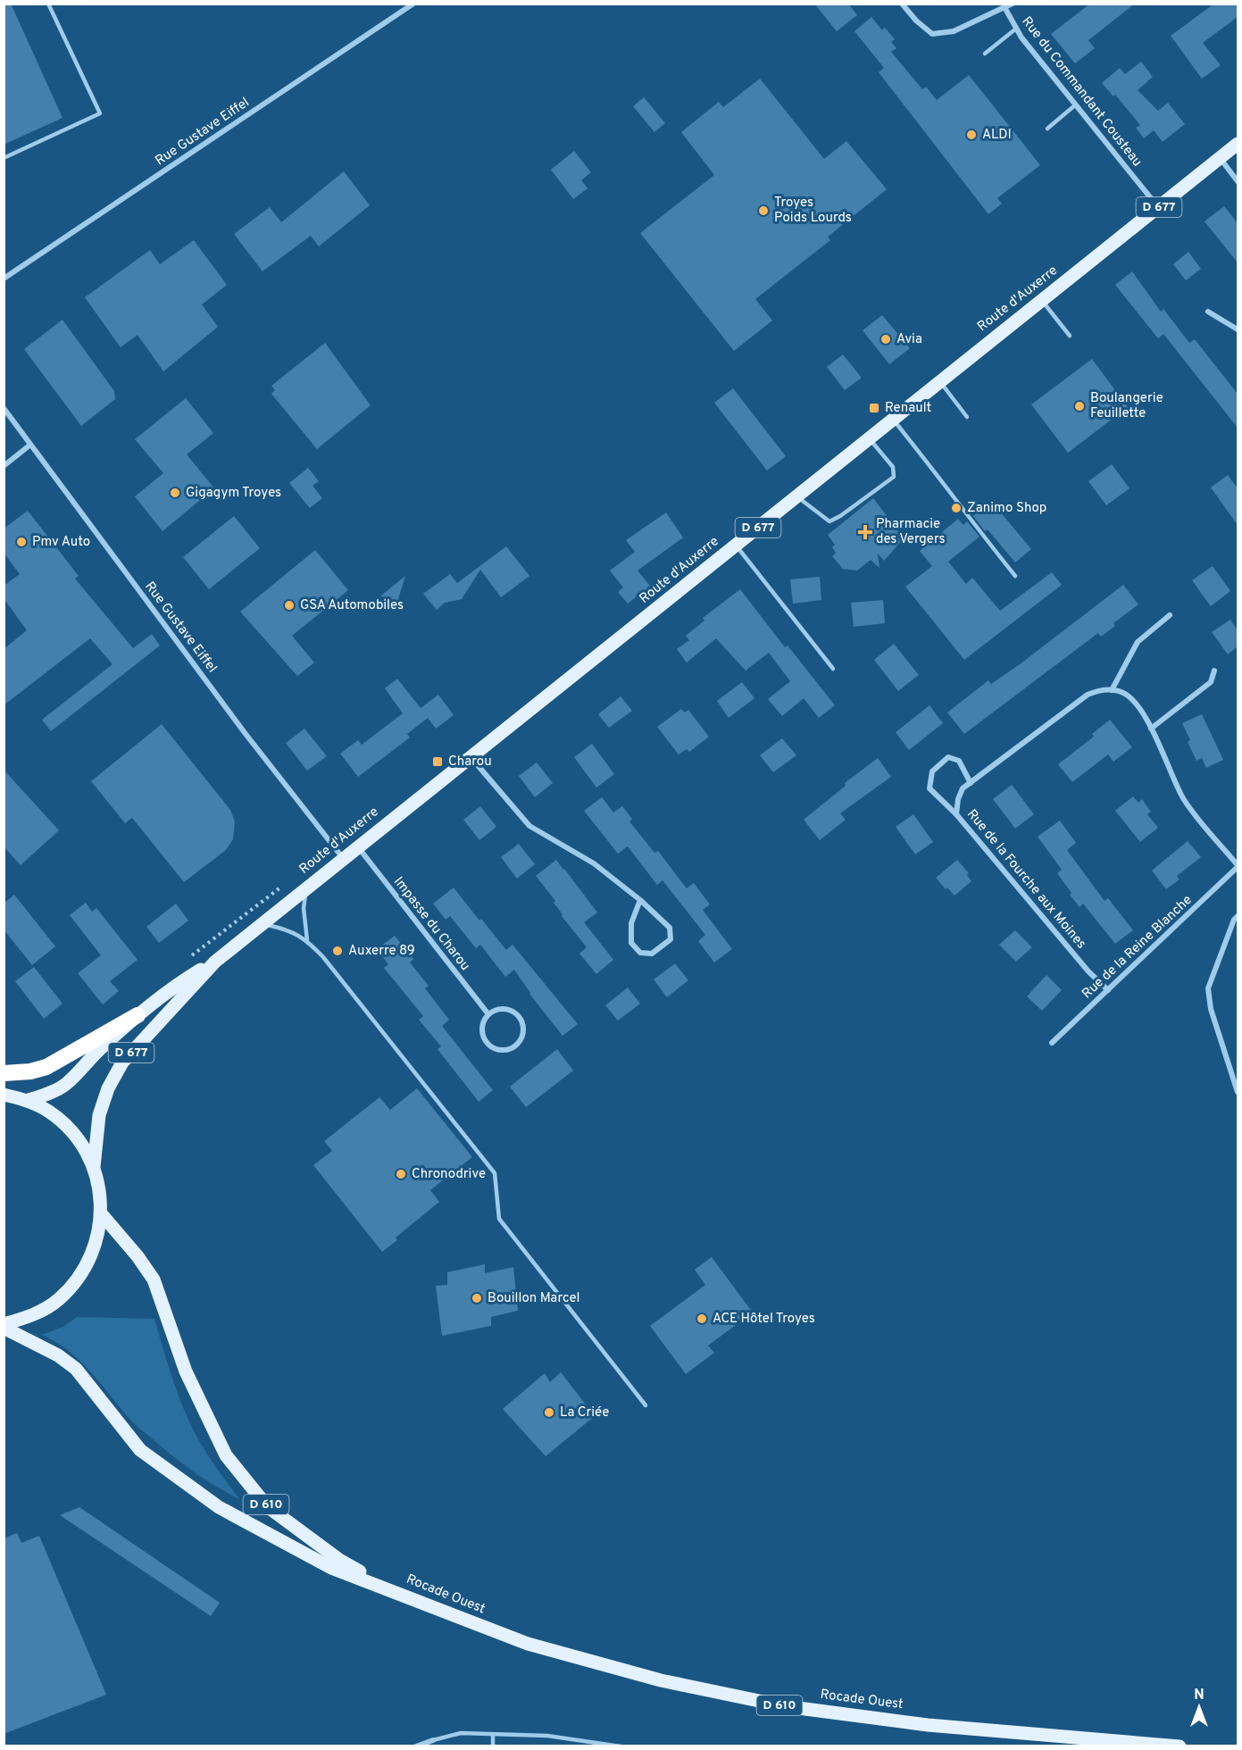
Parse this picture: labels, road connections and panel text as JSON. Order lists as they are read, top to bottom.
{
  "streets": {
    "main road": [
      "D 677",
      "Route d'Auxerre",
      "D 610",
      "Rocade Ouest"
    ],
    "street": [
      "Rue du Commandant Cousteau",
      "Rue Gustave Eiffel",
      "Rue de la Fourche aux Moines",
      "Impasse du Charou",
      "Rue de la Reine Blanche"
    ]
  },
  "crossings": [
    ["Rue du Commandant Cousteau", "Route d'Auxerre"],
    ["Rue Gustave Eiffel", "Route d'Auxerre"],
    ["Route d'Auxerre", "Impasse du Charou"],
    ["Rue de la Fourche aux Moines", "Rue de la Reine Blanche"]
  ],
  "places": {
    "other": [
      "ALDI",
      "Troyes Poids Lourds",
      "Avia",
      "Boulangerie Feuillette",
      "Gigagym Troyes",
      "Zanimo Shop",
      "Pmv Auto",
      "GSA Automobiles",
      "Auxerre 89",
      "Chronodrive",
      "Bouillon Marcel",
      "ACE Hôtel Troyes",
      "La Criée"
    ],
    "transit": ["Renault", "Charou"],
    "health": ["Pharmacie des Vergers"]
  },
  "north": "top"
}
